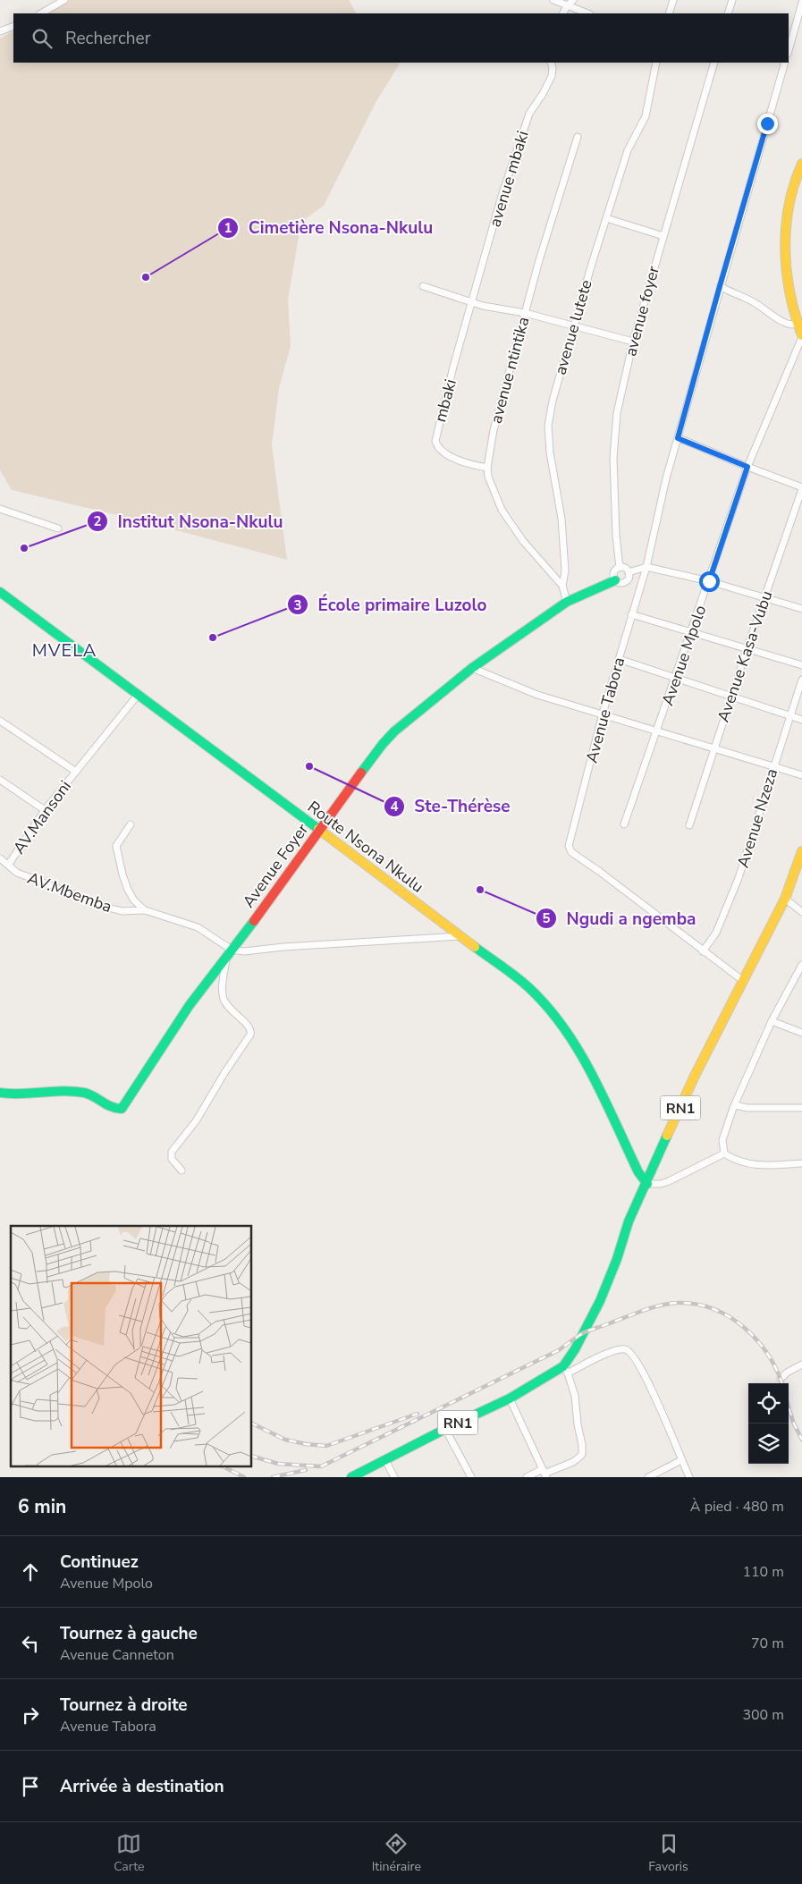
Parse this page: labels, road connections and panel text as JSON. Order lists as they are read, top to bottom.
{
  "streets": {
    "main road": ["Route Nsona Nkulu", "Avenue Foyer", "RN1"],
    "street": [
      "avenue mbaki",
      "avenue foyer",
      "avenue lutete",
      "avenue ntintika",
      "mbaki",
      "Avenue Mpolo",
      "Avenue Kasa-Vubu",
      "Avenue Tabora",
      "AV.Mansoni",
      "Avenue Nzeza",
      "AV.Mbemba"
    ]
  },
  "crossings": [
    ["avenue mbaki", "mbaki"],
    ["avenue foyer", "Avenue Foyer"],
    ["avenue lutete", "avenue ntintika"],
    ["avenue lutete", "Avenue Foyer"],
    ["avenue ntintika", "mbaki"],
    ["Avenue Tabora", "Avenue Nzeza"],
    ["AV.Mansoni", "Route Nsona Nkulu"],
    ["AV.Mansoni", "AV.Mbemba"],
    ["Route Nsona Nkulu", "Avenue Foyer"],
    ["Route Nsona Nkulu", "RN1"]
  ],
  "districts": ["MVELA"],
  "places": [
    "Cimetière Nsona-Nkulu",
    "Institut Nsona-Nkulu",
    "École primaire Luzolo",
    "Ste-Thérèse",
    "Ngudi a ngemba"
  ],
  "page": {
    "search": "Rechercher",
    "heading": ["6 min", "À pied · 480 m"],
    "list": [
      ["Continuez", "Avenue Mpolo", "110 m"],
      ["Tournez à gauche", "Avenue Canneton", "70 m"],
      ["Tournez à droite", "Avenue Tabora", "300 m"],
      "Arrivée à destination"
    ],
    "nav": ["Carte", "Itinéraire", "Favoris"]
  }
}
